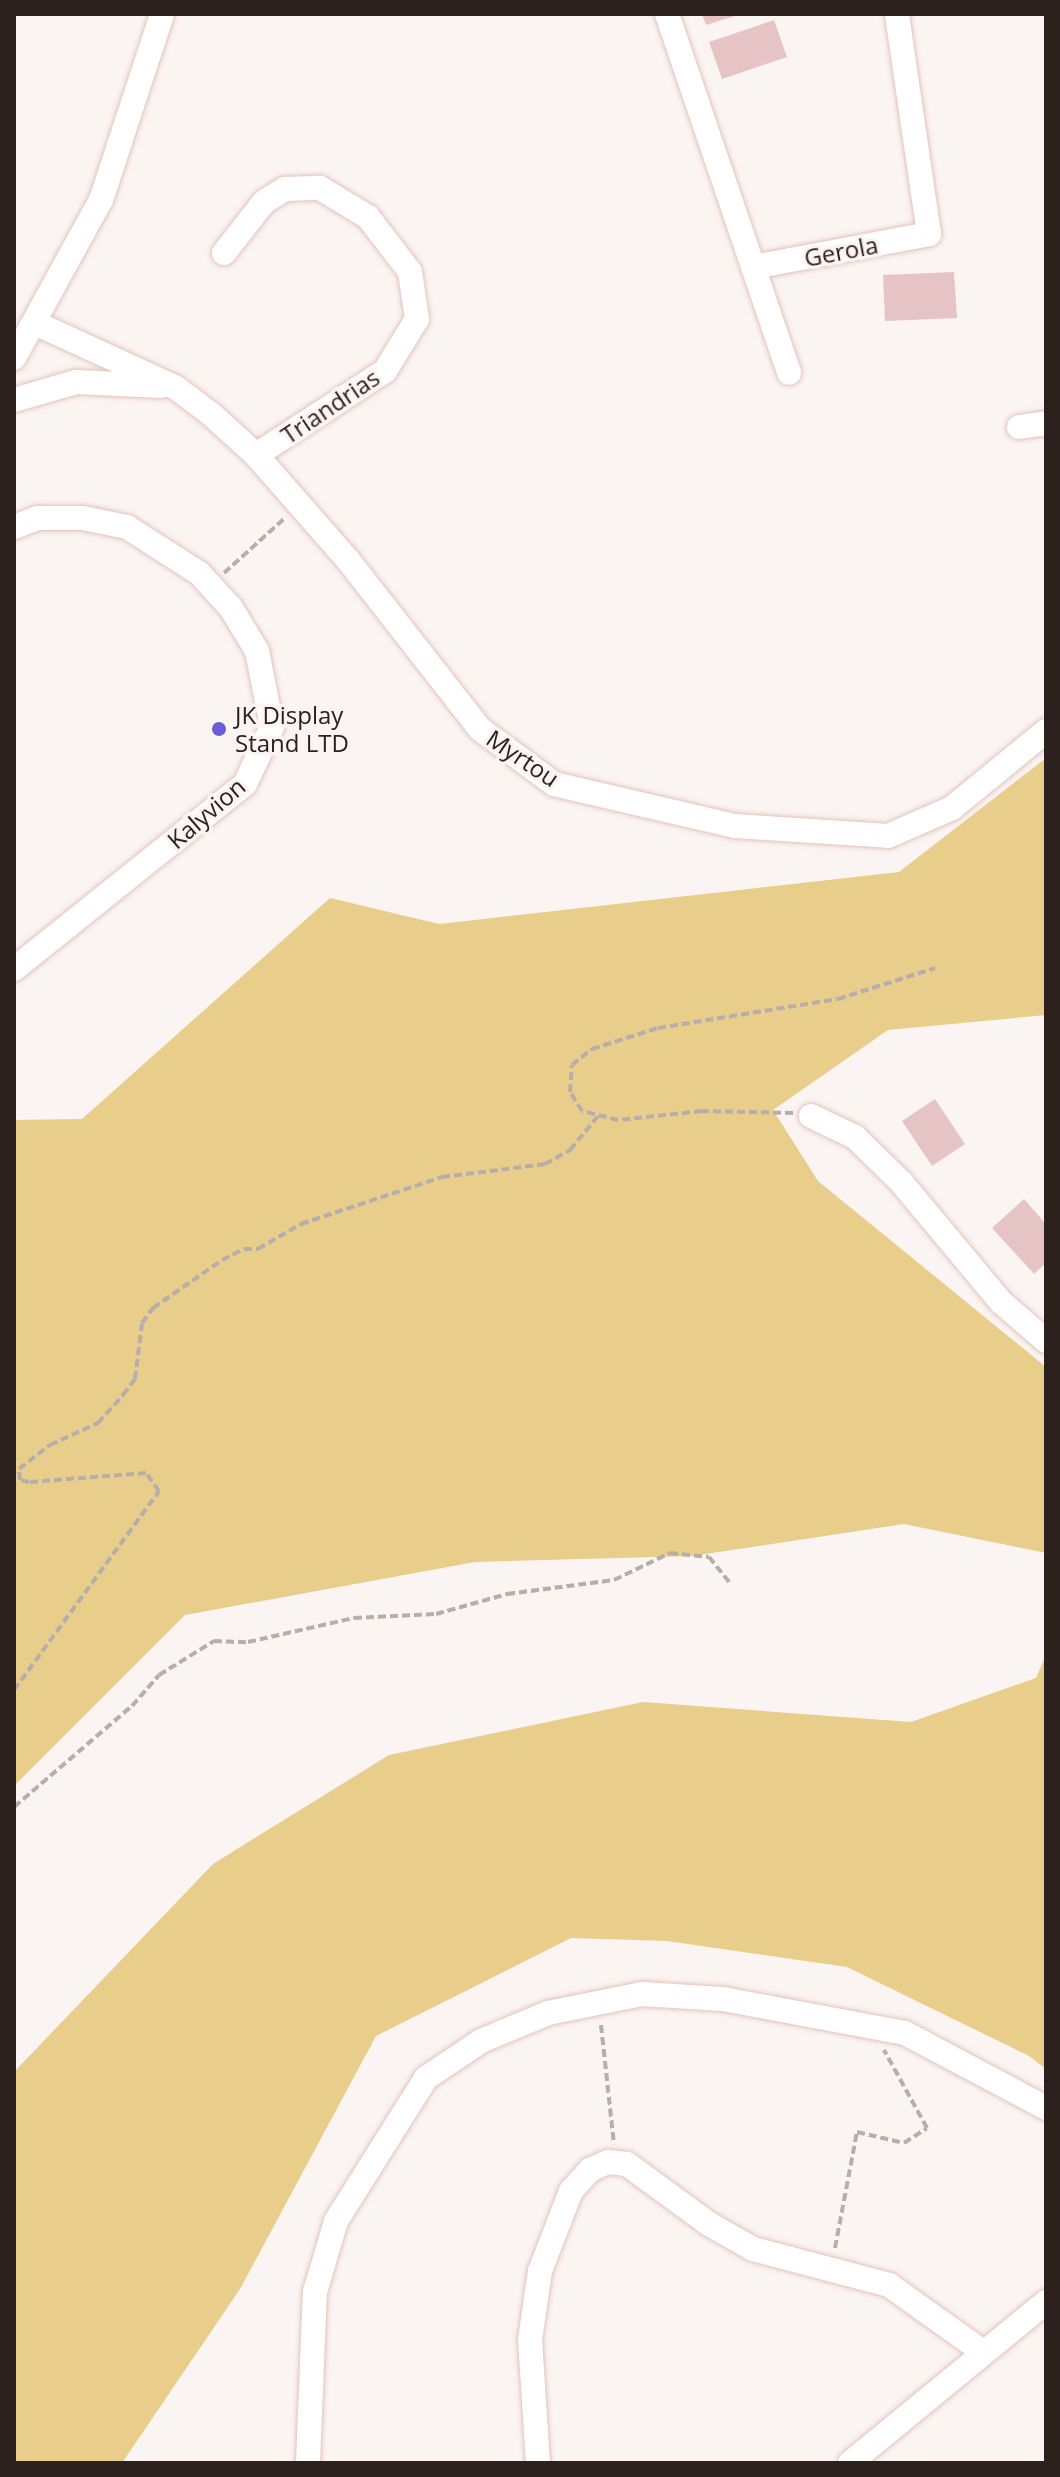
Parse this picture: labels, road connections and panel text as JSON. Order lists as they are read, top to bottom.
{
  "streets": {
    "street": [
      "Gerola",
      "Triandrias",
      "Myrtou",
      "Kalyvion"
    ]
  },
  "crossings": [
    ["Triandrias", "Myrtou"]
  ],
  "places": ["JK Display Stand LTD"]
}
